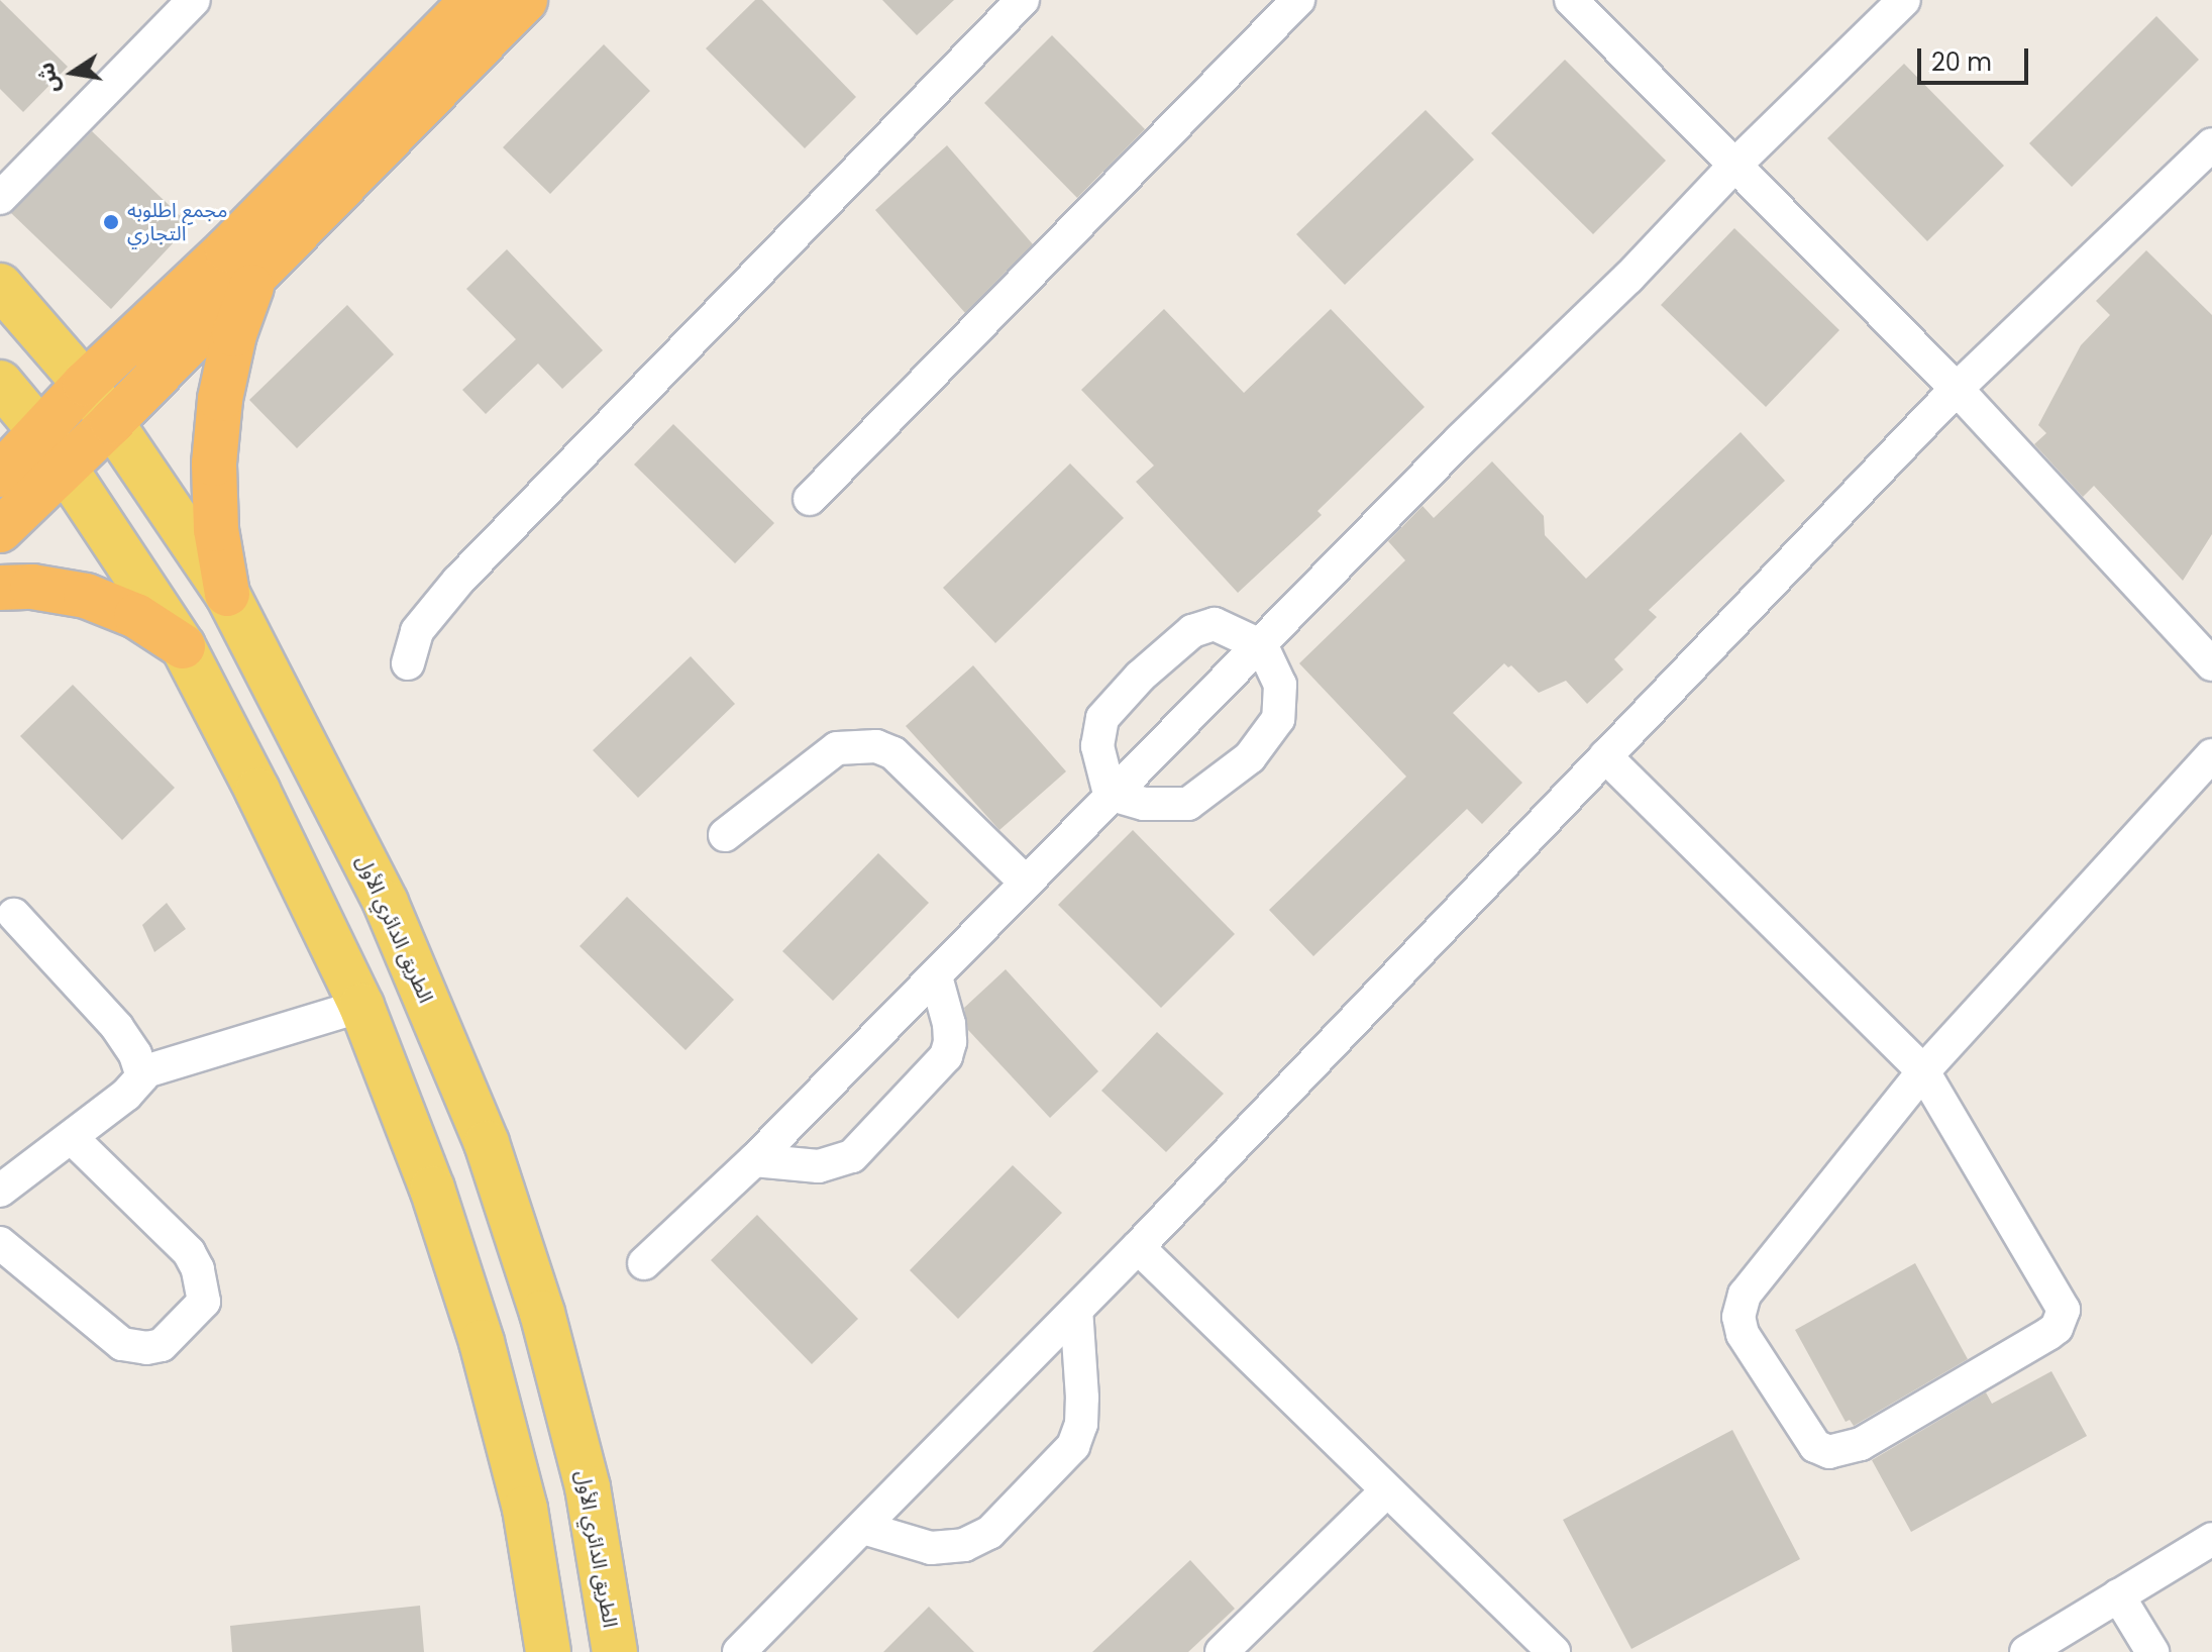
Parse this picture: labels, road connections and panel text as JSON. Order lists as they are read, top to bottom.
{
  "streets": {
    "main road": ["الطريق الدائري الأول"]
  },
  "places": ["مجمع اطلوبه التجاري"],
  "scale_bar": "20 m",
  "north": "left"
}
